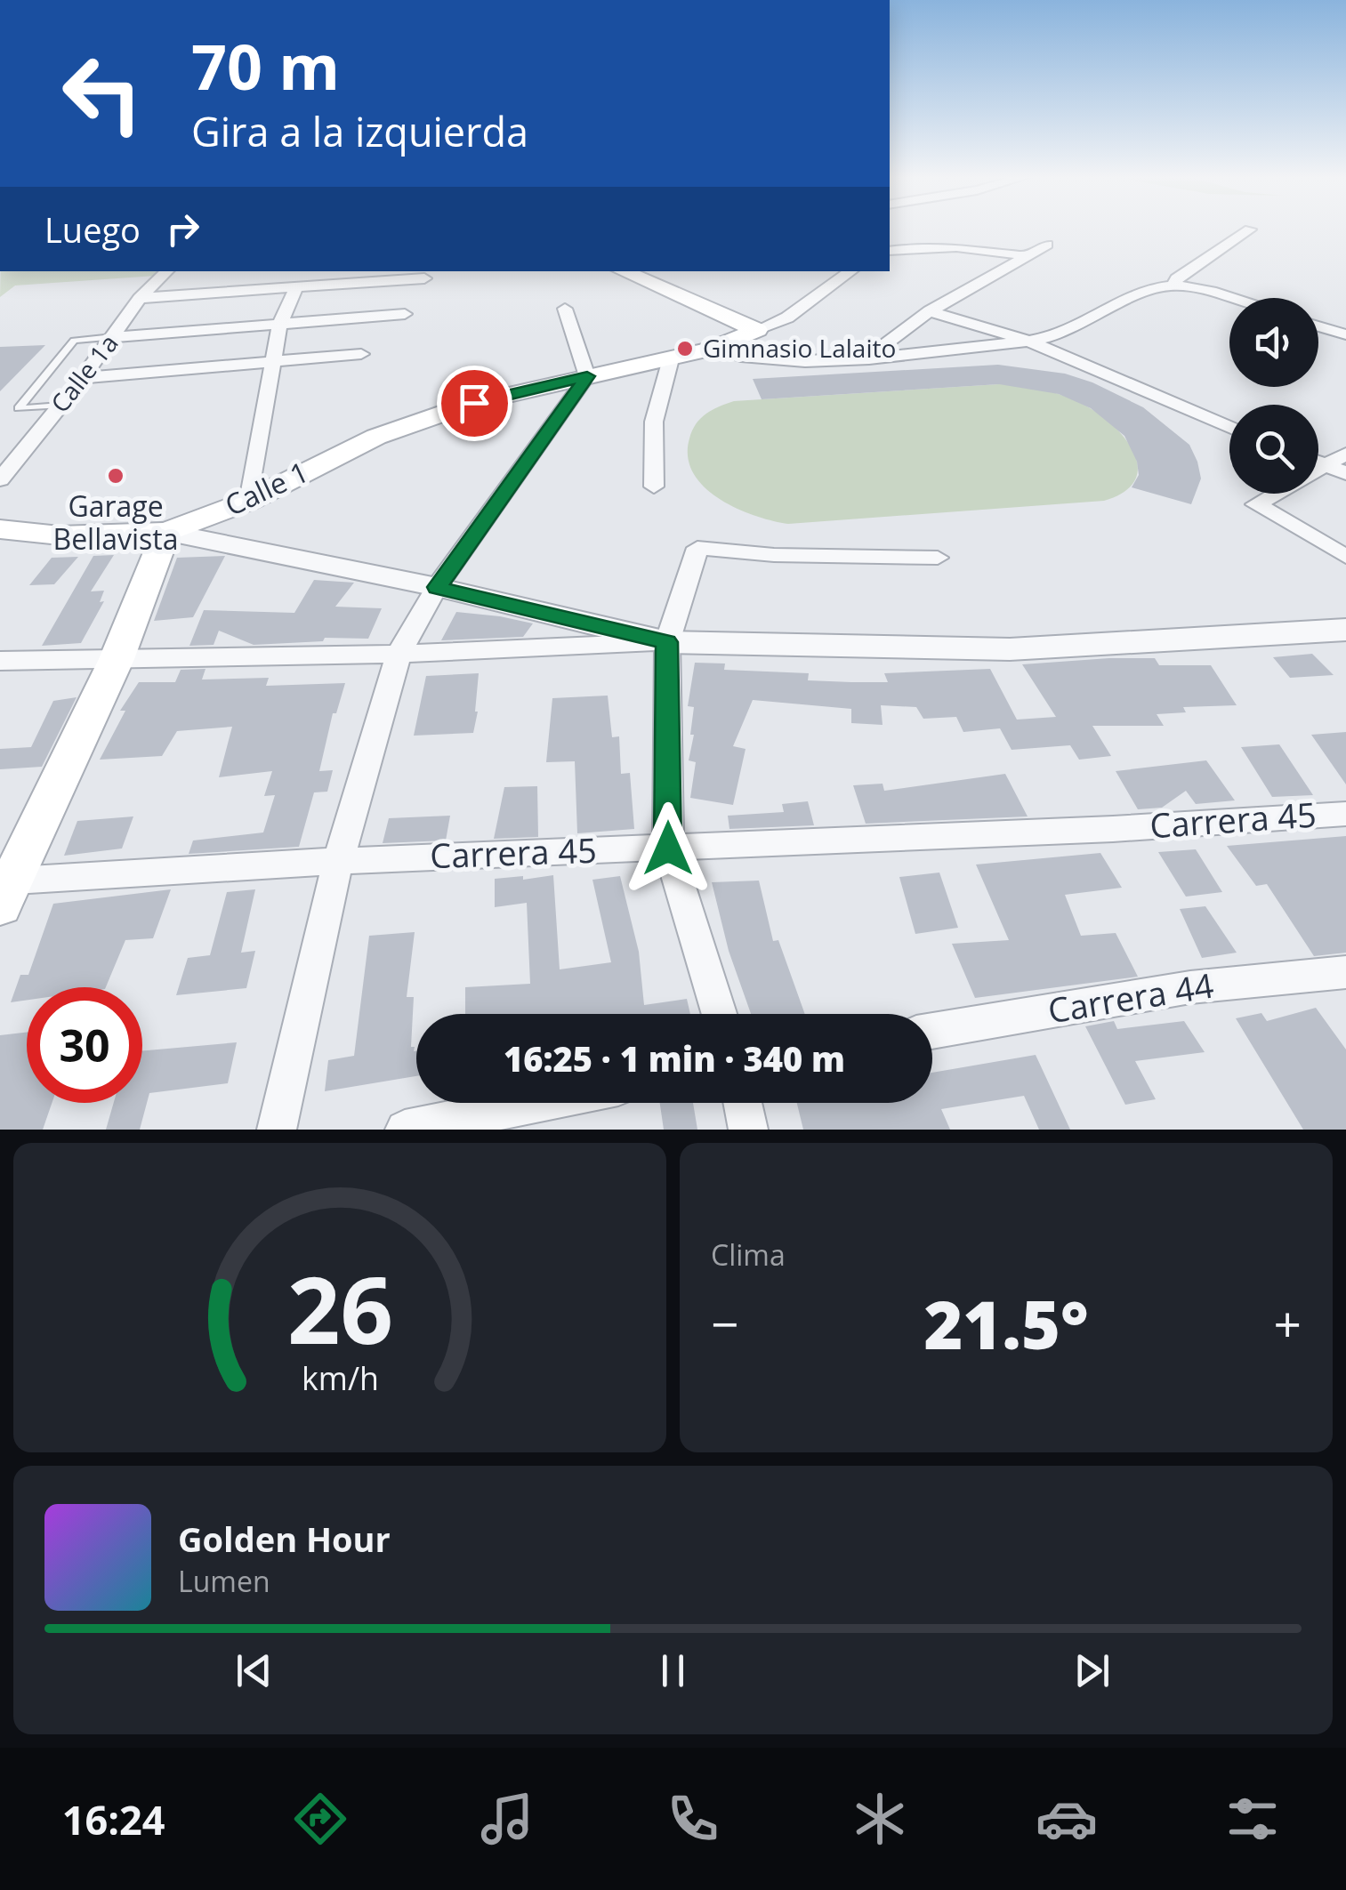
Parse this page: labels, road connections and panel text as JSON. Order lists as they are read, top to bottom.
{
  "streets": {
    "main road": ["Calle 1"],
    "street": ["Calle 1a", "Carrera 45", "Carrera 44"]
  },
  "places": ["Gimnasio Lalaito", "Garage Bellavista"],
  "page": {
    "turn": ["70 m", "Gira a la izquierda"],
    "then": "Luego",
    "limit": "30",
    "trip": "16:25 · 1 min · 340 m",
    "tile": "Clima",
    "heat": ["−", "21.5°", "+"],
    "song": ["Golden Hour", "Lumen"],
    "tabs": "16:24",
    "gauge": ["26", "km/h"]
  }
}
